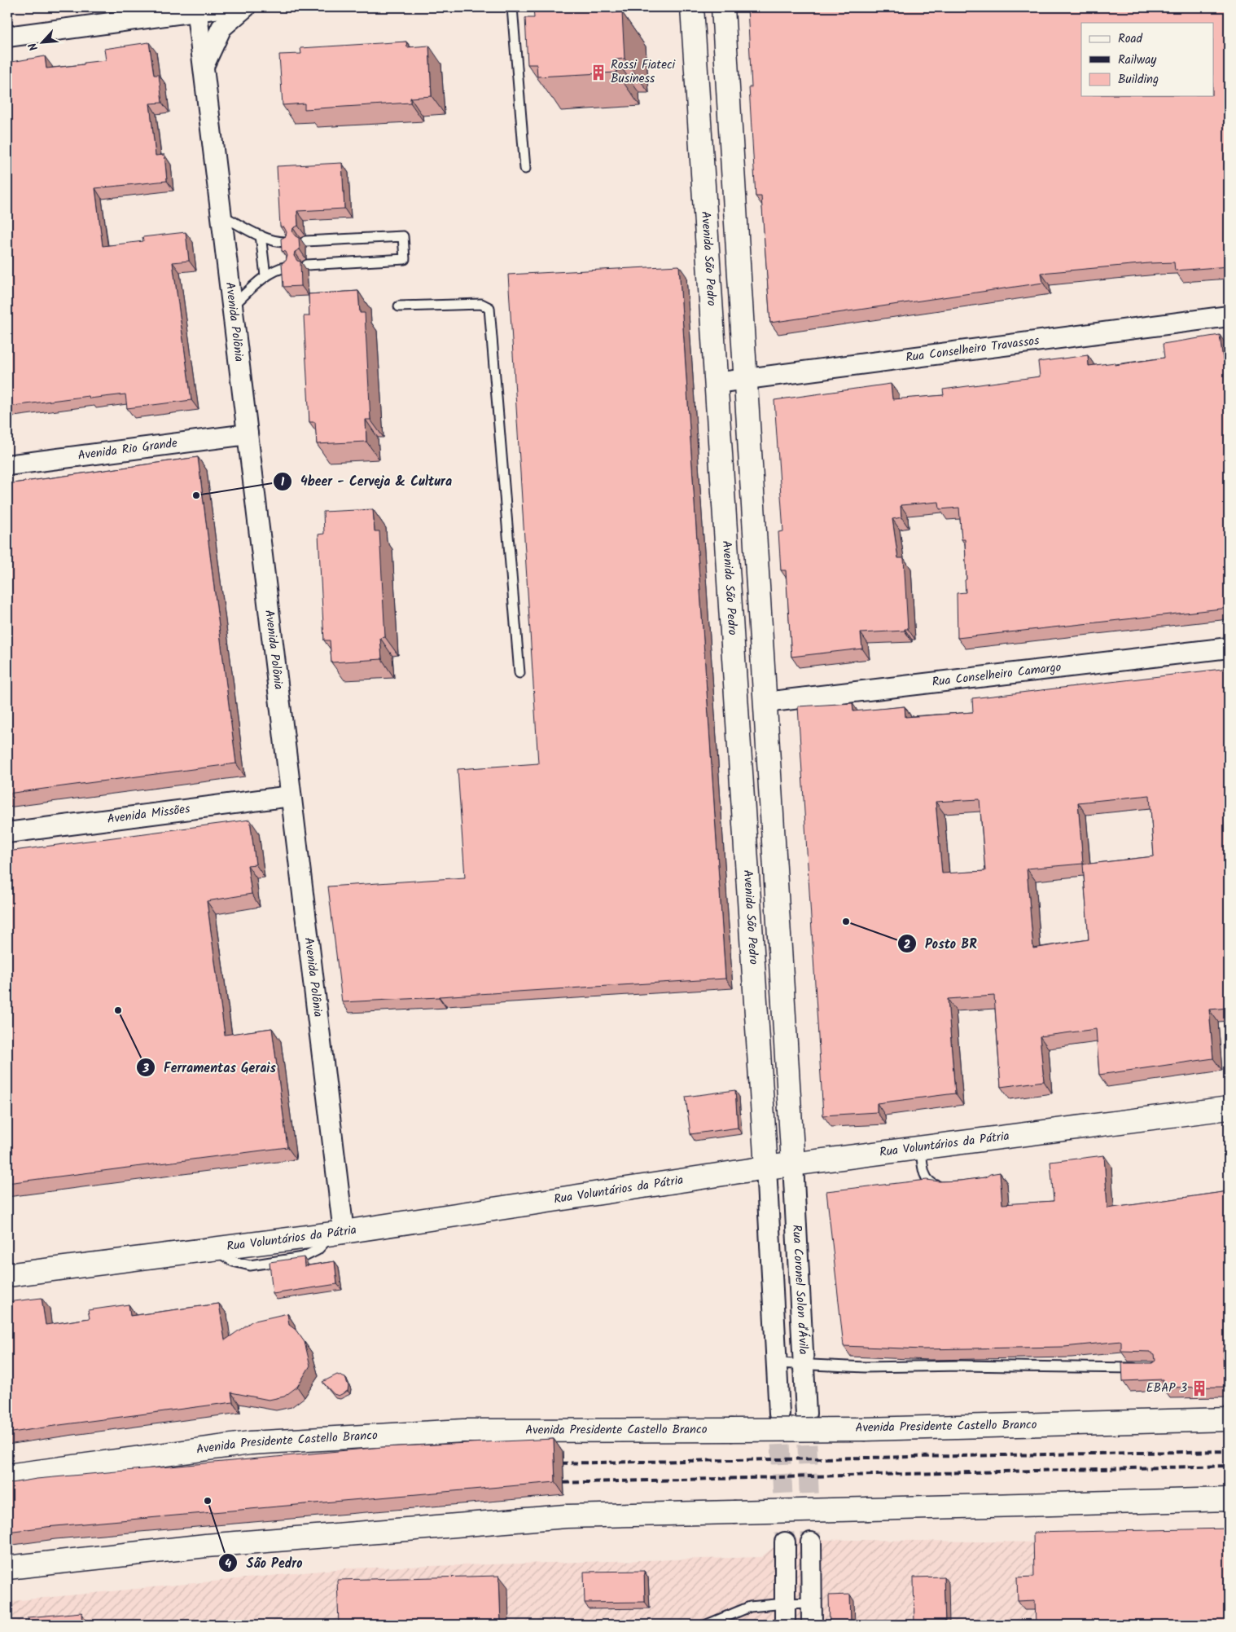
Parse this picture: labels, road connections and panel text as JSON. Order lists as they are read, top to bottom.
{
  "streets": {
    "main road": ["Avenida São Pedro", "Rua Voluntários da Pátria", "Avenida Presidente Castello Branco"],
    "street": [
      "Avenida Polônia",
      "Rua Conselheiro Travassos",
      "Avenida Rio Grande",
      "Rua Conselheiro Camargo",
      "Avenida Missões",
      "Rua Coronel Solon d'Ávila"
    ]
  },
  "crossings": [
    ["Avenida São Pedro", "Rua Conselheiro Travassos"],
    ["Avenida São Pedro", "Rua Voluntários da Pátria"],
    ["Avenida Polônia", "Avenida Rio Grande"],
    ["Avenida Polônia", "Avenida Missões"],
    ["Avenida Polônia", "Rua Voluntários da Pátria"],
    ["Rua Voluntários da Pátria", "Rua Coronel Solon d'Ávila"]
  ],
  "places": {
    "building": ["Rossi Fiateci Business", "EBAP 3"],
    "other": [
      "4beer - Cerveja & Cultura",
      "Posto BR",
      "Ferramentas Gerais",
      "São Pedro"
    ]
  },
  "legend": ["Road", "Railway", "Building"],
  "north": "bottom left"
}
